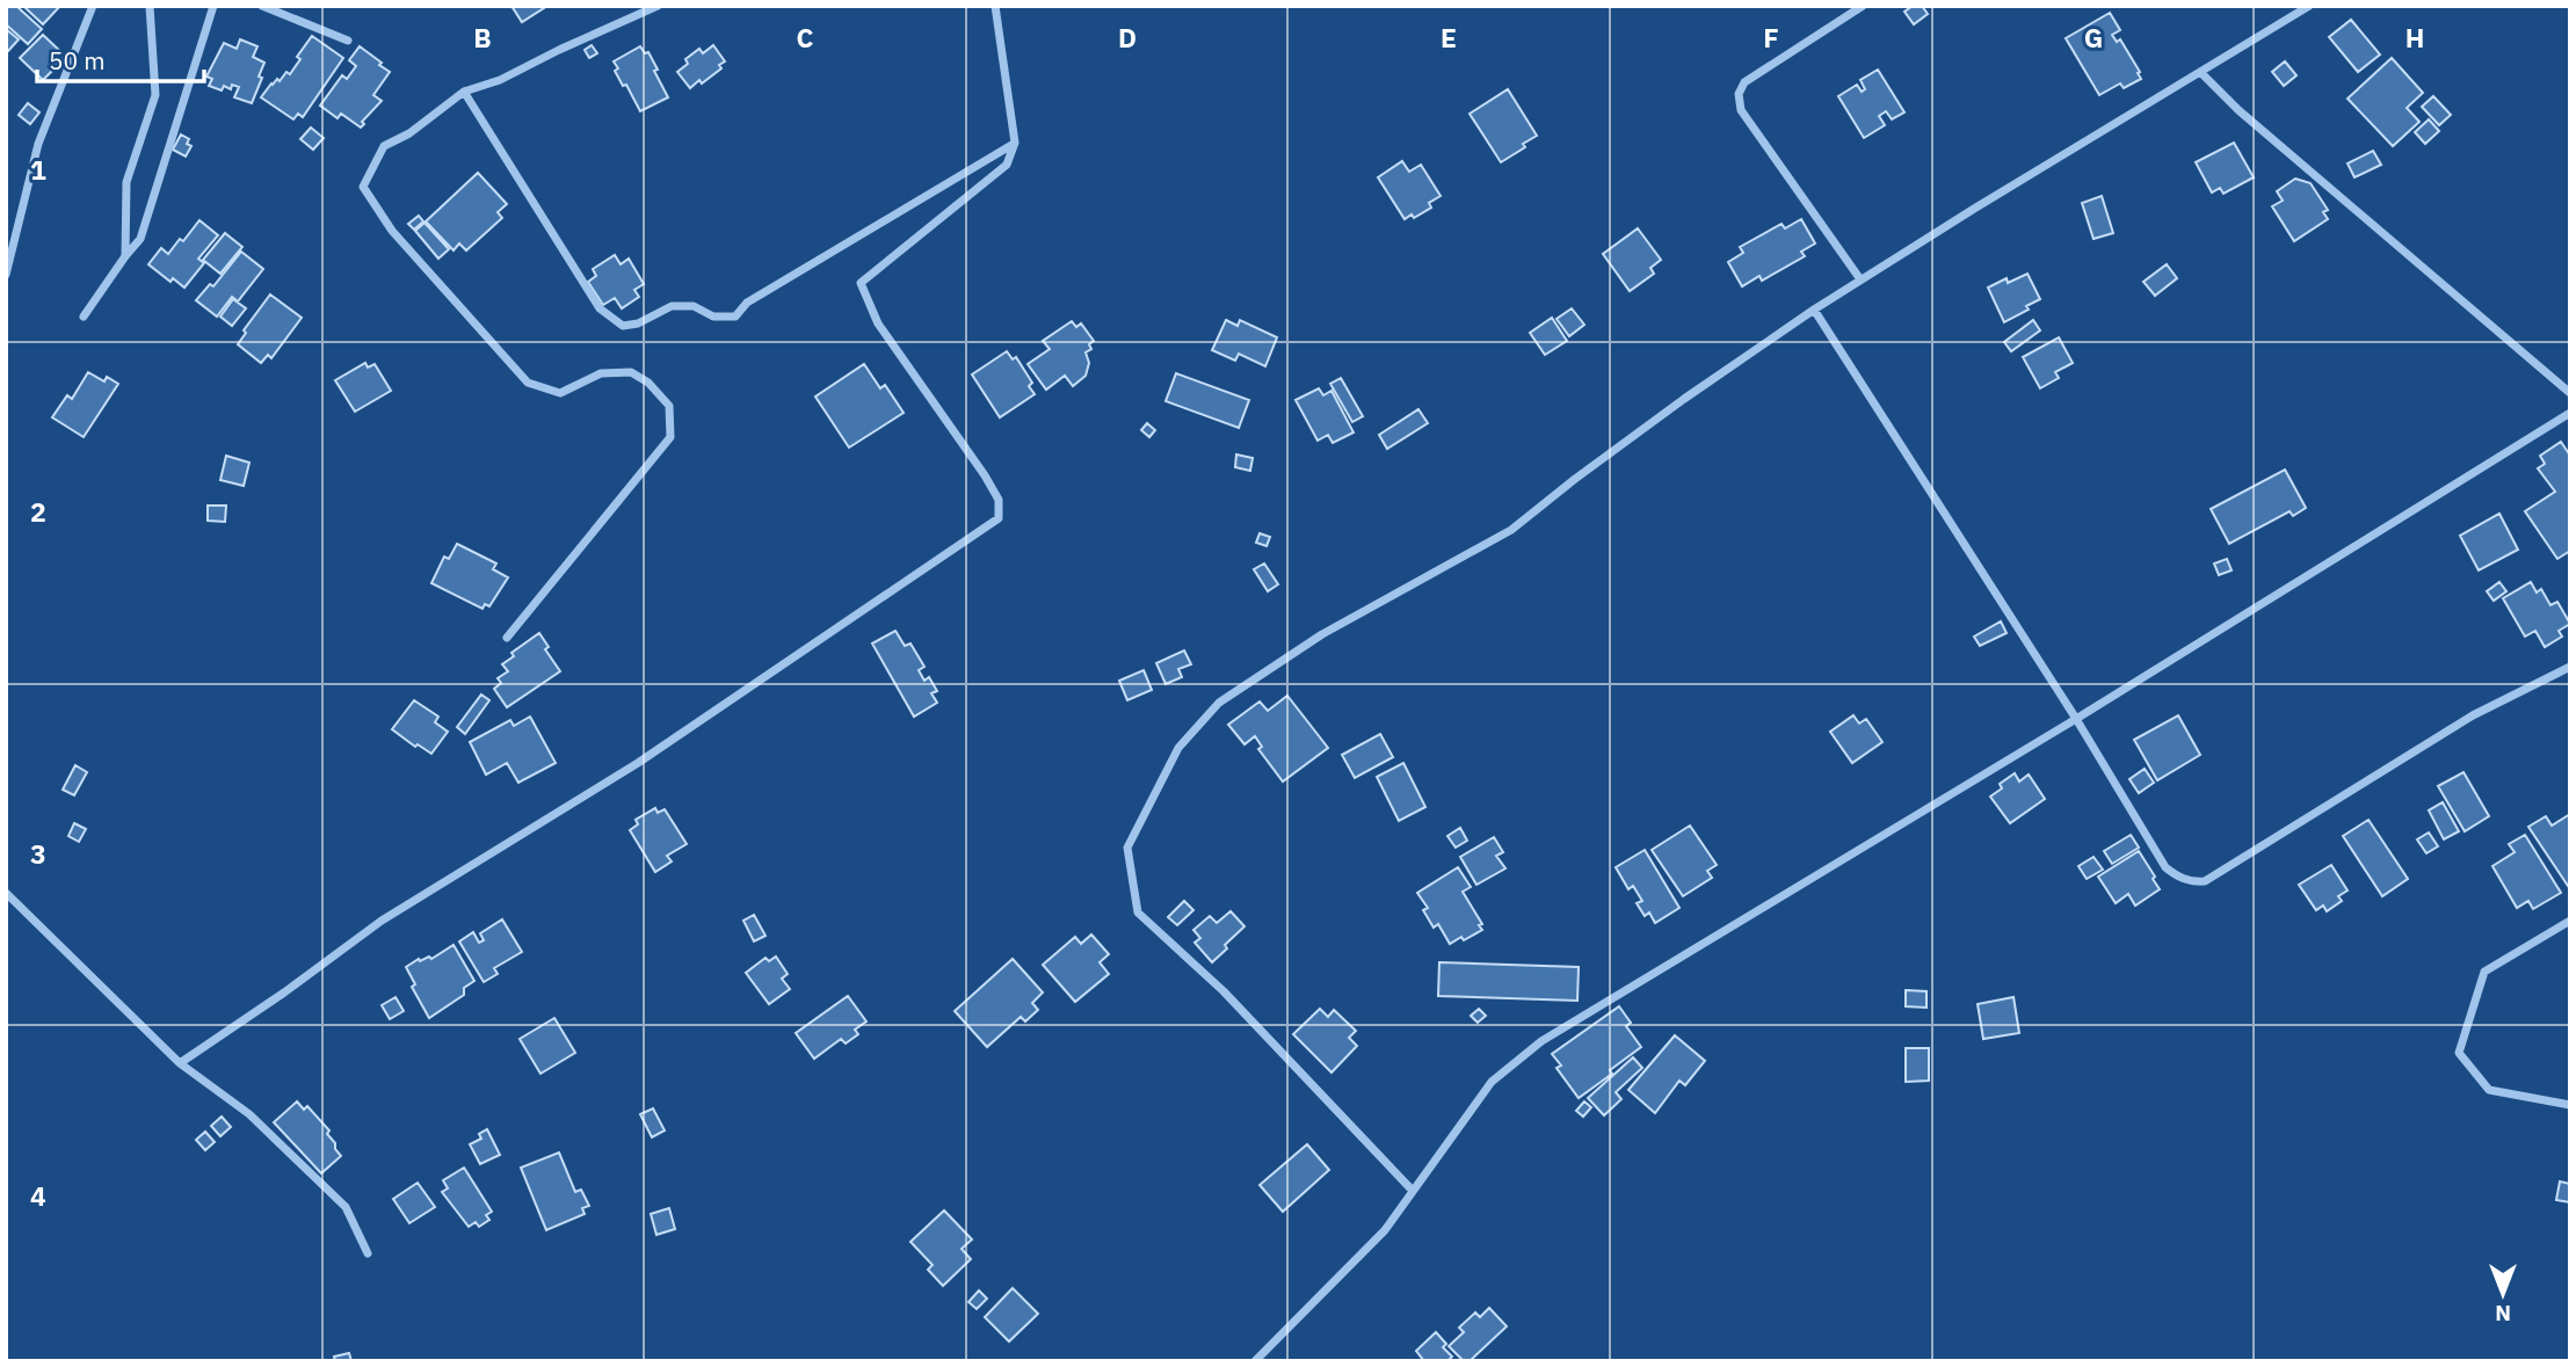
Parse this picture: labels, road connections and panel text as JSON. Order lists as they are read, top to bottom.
{
  "scale_bar": "50 m",
  "north": "bottom",
  "grid": {
    "columns": [
      "B",
      "C",
      "D",
      "E",
      "F",
      "G",
      "H"
    ],
    "rows": [
      "1",
      "2",
      "3",
      "4"
    ]
  }
}
